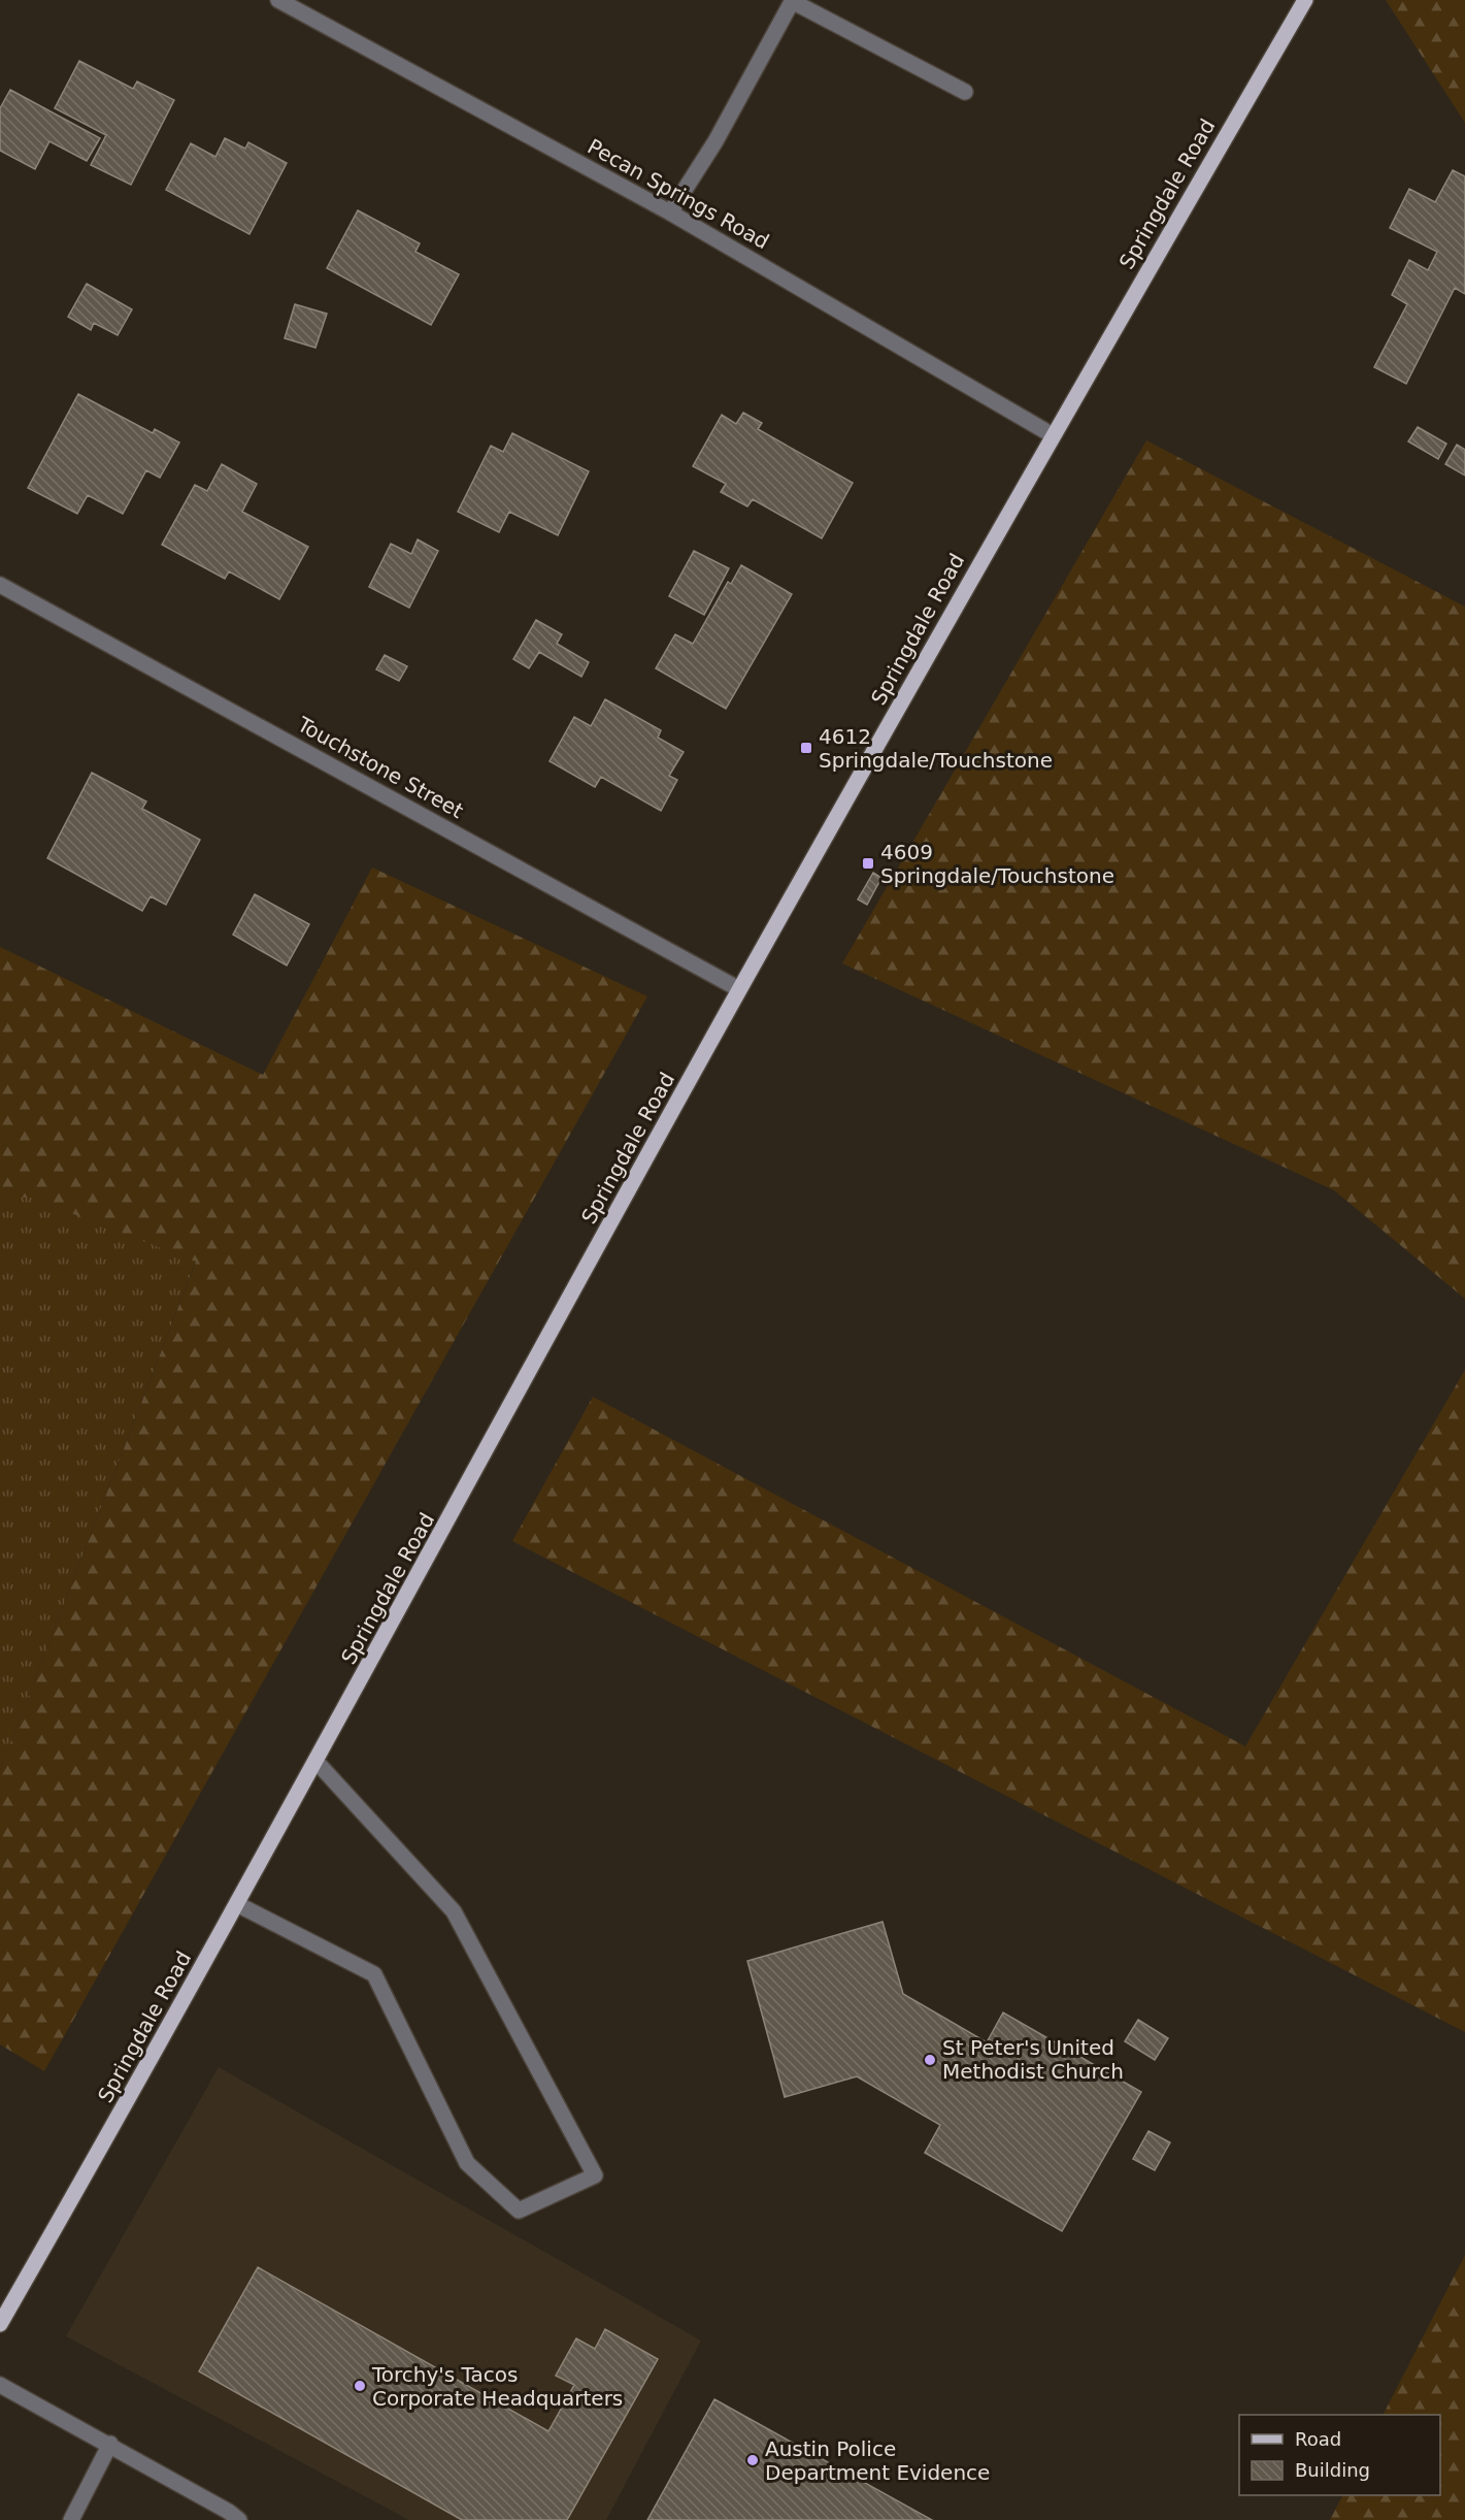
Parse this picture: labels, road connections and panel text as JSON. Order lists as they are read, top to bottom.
{
  "streets": {
    "main road": ["Springdale Road"],
    "street": ["Pecan Springs Road", "Touchstone Street"]
  },
  "crossings": [
    ["Pecan Springs Road", "Springdale Road"],
    ["Springdale Road", "Touchstone Street"]
  ],
  "places": {
    "transit": ["4612 Springdale/Touchstone", "4609 Springdale/Touchstone"],
    "other": ["St Peter's United Methodist Church", "Torchy's Tacos Corporate Headquarters", "Austin Police Department Evidence"]
  },
  "legend": ["Road", "Building"]
}
